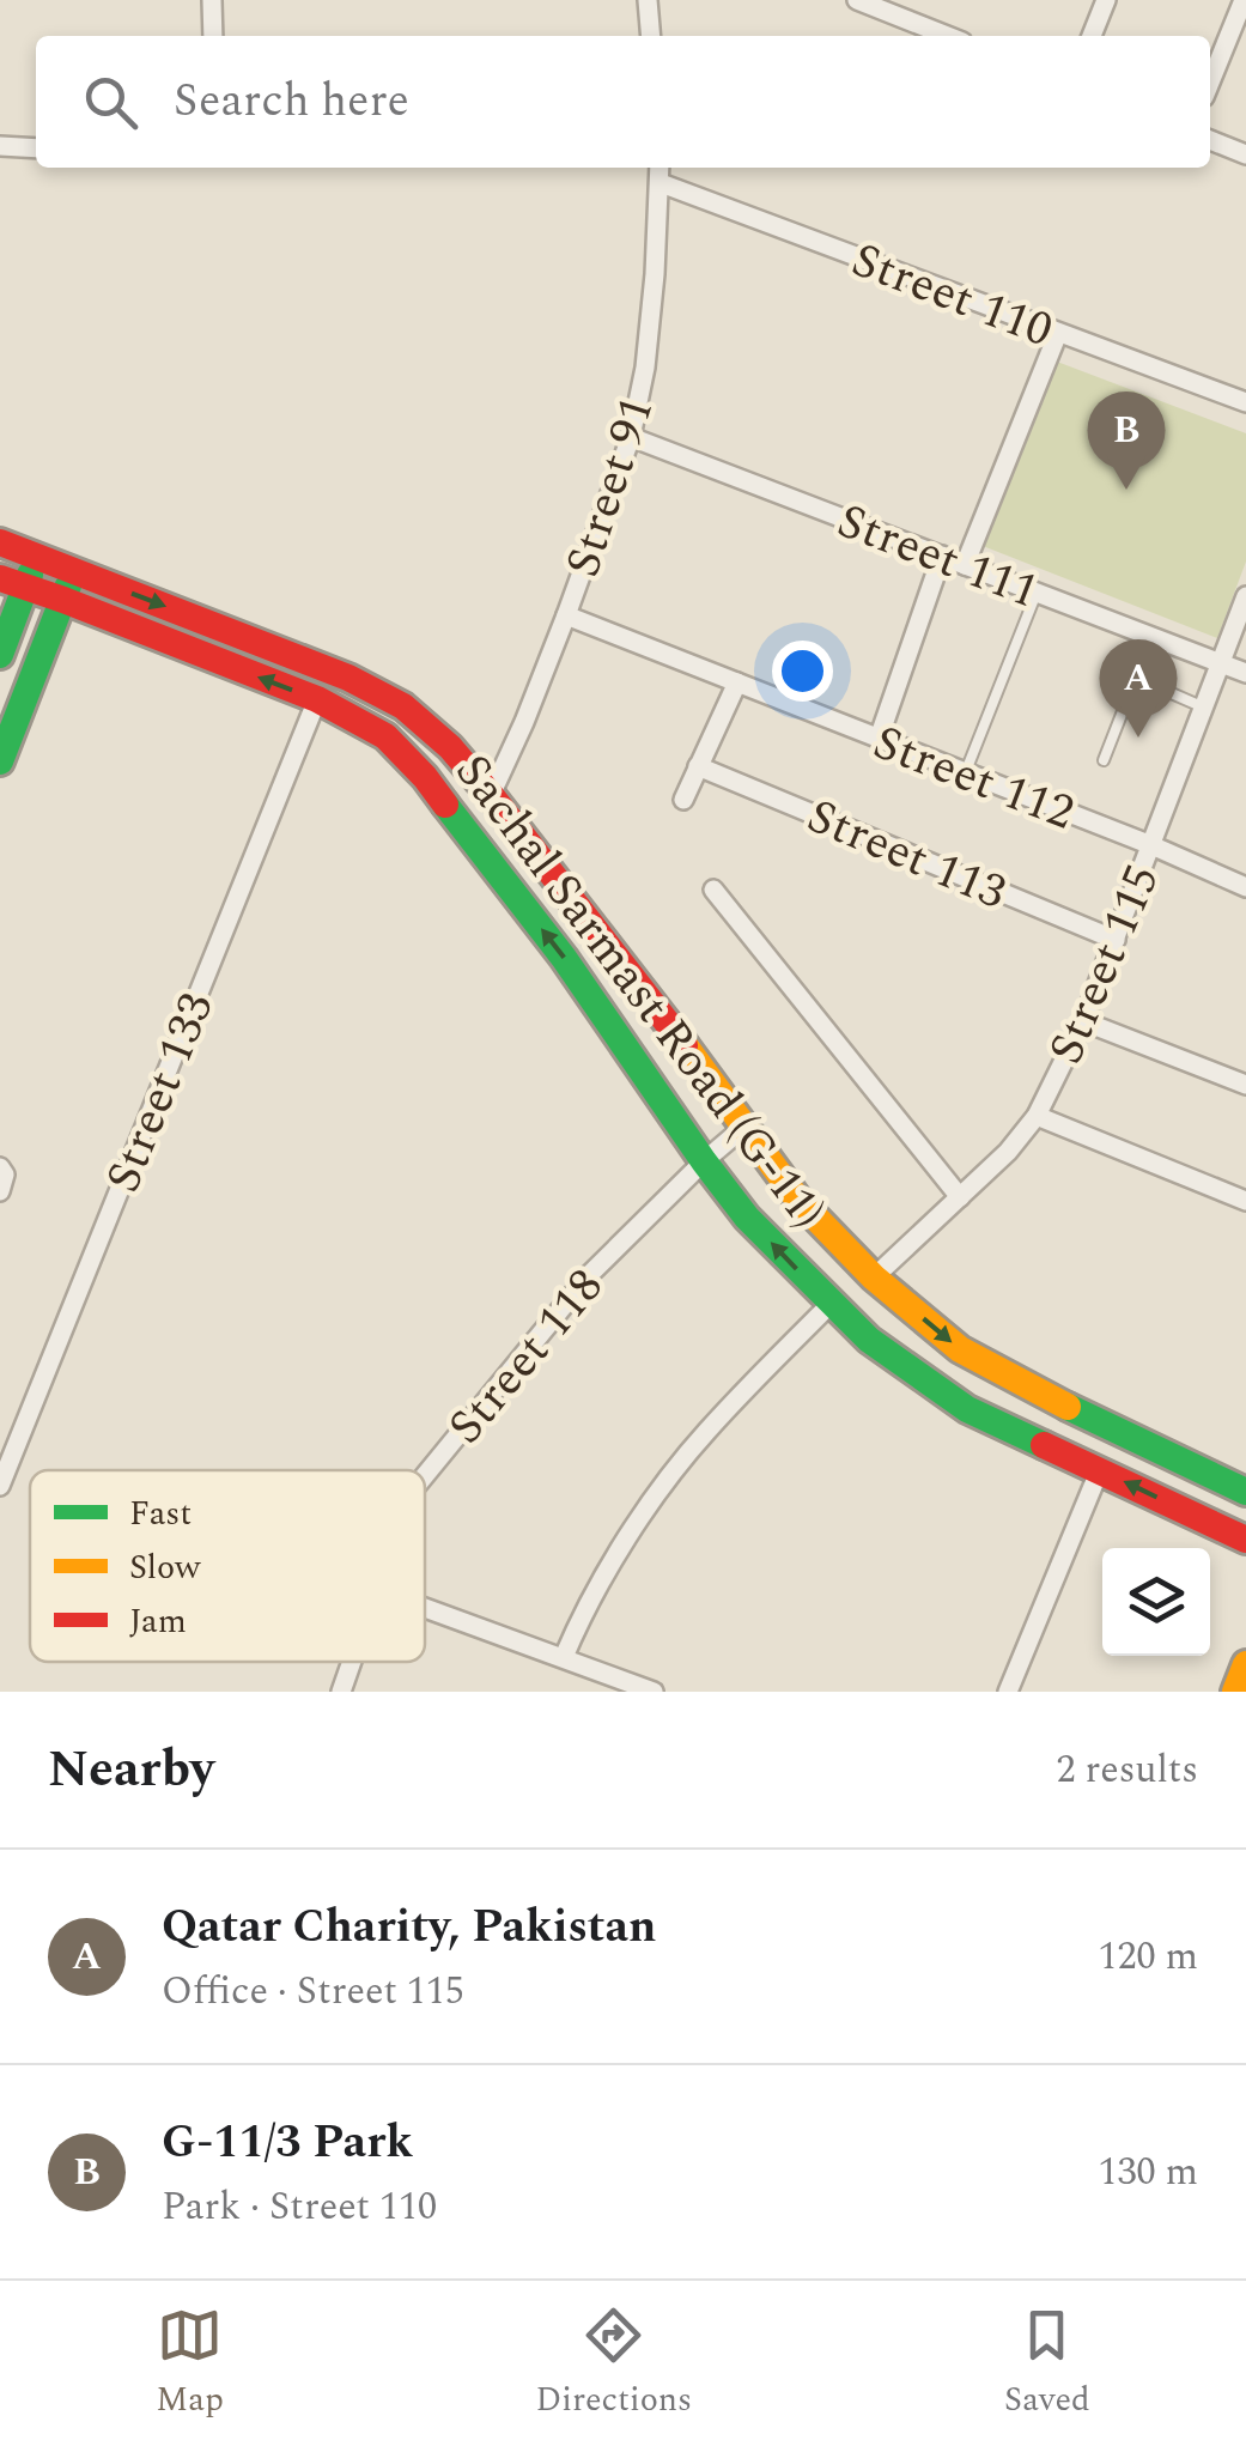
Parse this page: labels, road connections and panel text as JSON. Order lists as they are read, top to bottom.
{
  "streets": {
    "main road": ["Sachal Sarmast Road (G-11)"],
    "street": [
      "Street 110",
      "Street 91",
      "Street 111",
      "Street 112",
      "Street 113",
      "Street 115",
      "Street 133",
      "Street 118"
    ]
  },
  "crossings": [
    ["Street 110", "Street 91"],
    ["Street 91", "Street 111"],
    ["Street 91", "Street 112"],
    ["Street 91", "Sachal Sarmast Road (G-11)"],
    ["Street 111", "Street 115"],
    ["Street 112", "Street 115"],
    ["Street 113", "Street 115"],
    ["Street 115", "Sachal Sarmast Road (G-11)"],
    ["Sachal Sarmast Road (G-11)", "Street 133"],
    ["Sachal Sarmast Road (G-11)", "Street 118"]
  ],
  "legend": ["Fast", "Slow", "Jam"],
  "page": {
    "search": "Search here",
    "pins": ["B", "A"],
    "heading": ["Nearby", "2 results"],
    "list": [
      {
        "mark": "A",
        "name": "Qatar Charity, Pakistan",
        "note": "Office · Street 115",
        "value": "120 m"
      },
      {
        "mark": "B",
        "name": "G-11/3 Park",
        "note": "Park · Street 110",
        "value": "130 m"
      }
    ],
    "nav": ["Map", "Directions", "Saved"]
  }
}
